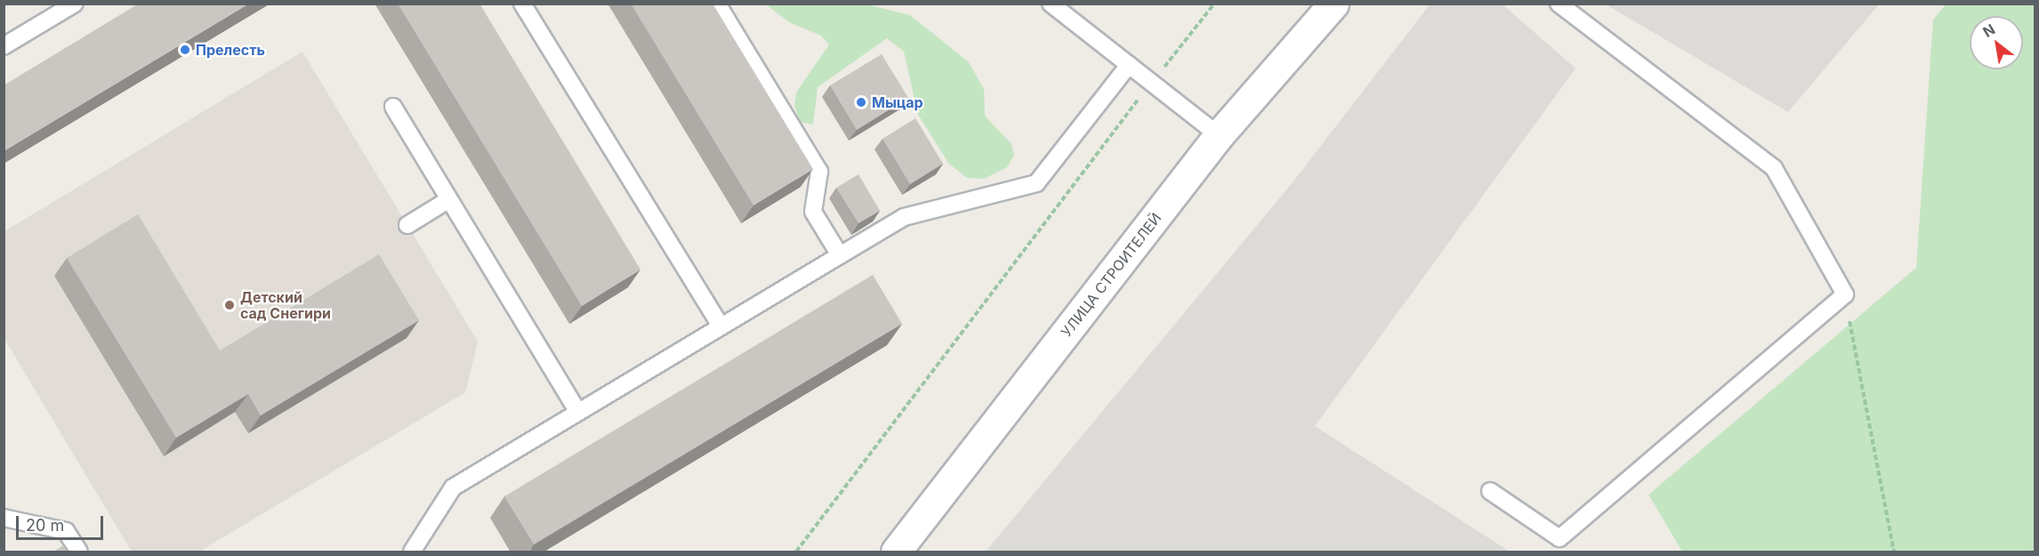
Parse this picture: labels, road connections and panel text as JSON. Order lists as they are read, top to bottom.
{
  "streets": {
    "street": ["УЛИЦА СТРОИТЕЛЕЙ"]
  },
  "places": ["Прелесть", "Мыцар", "Детский сад Снегири"],
  "scale_bar": "20 m",
  "north": "top left"
}
